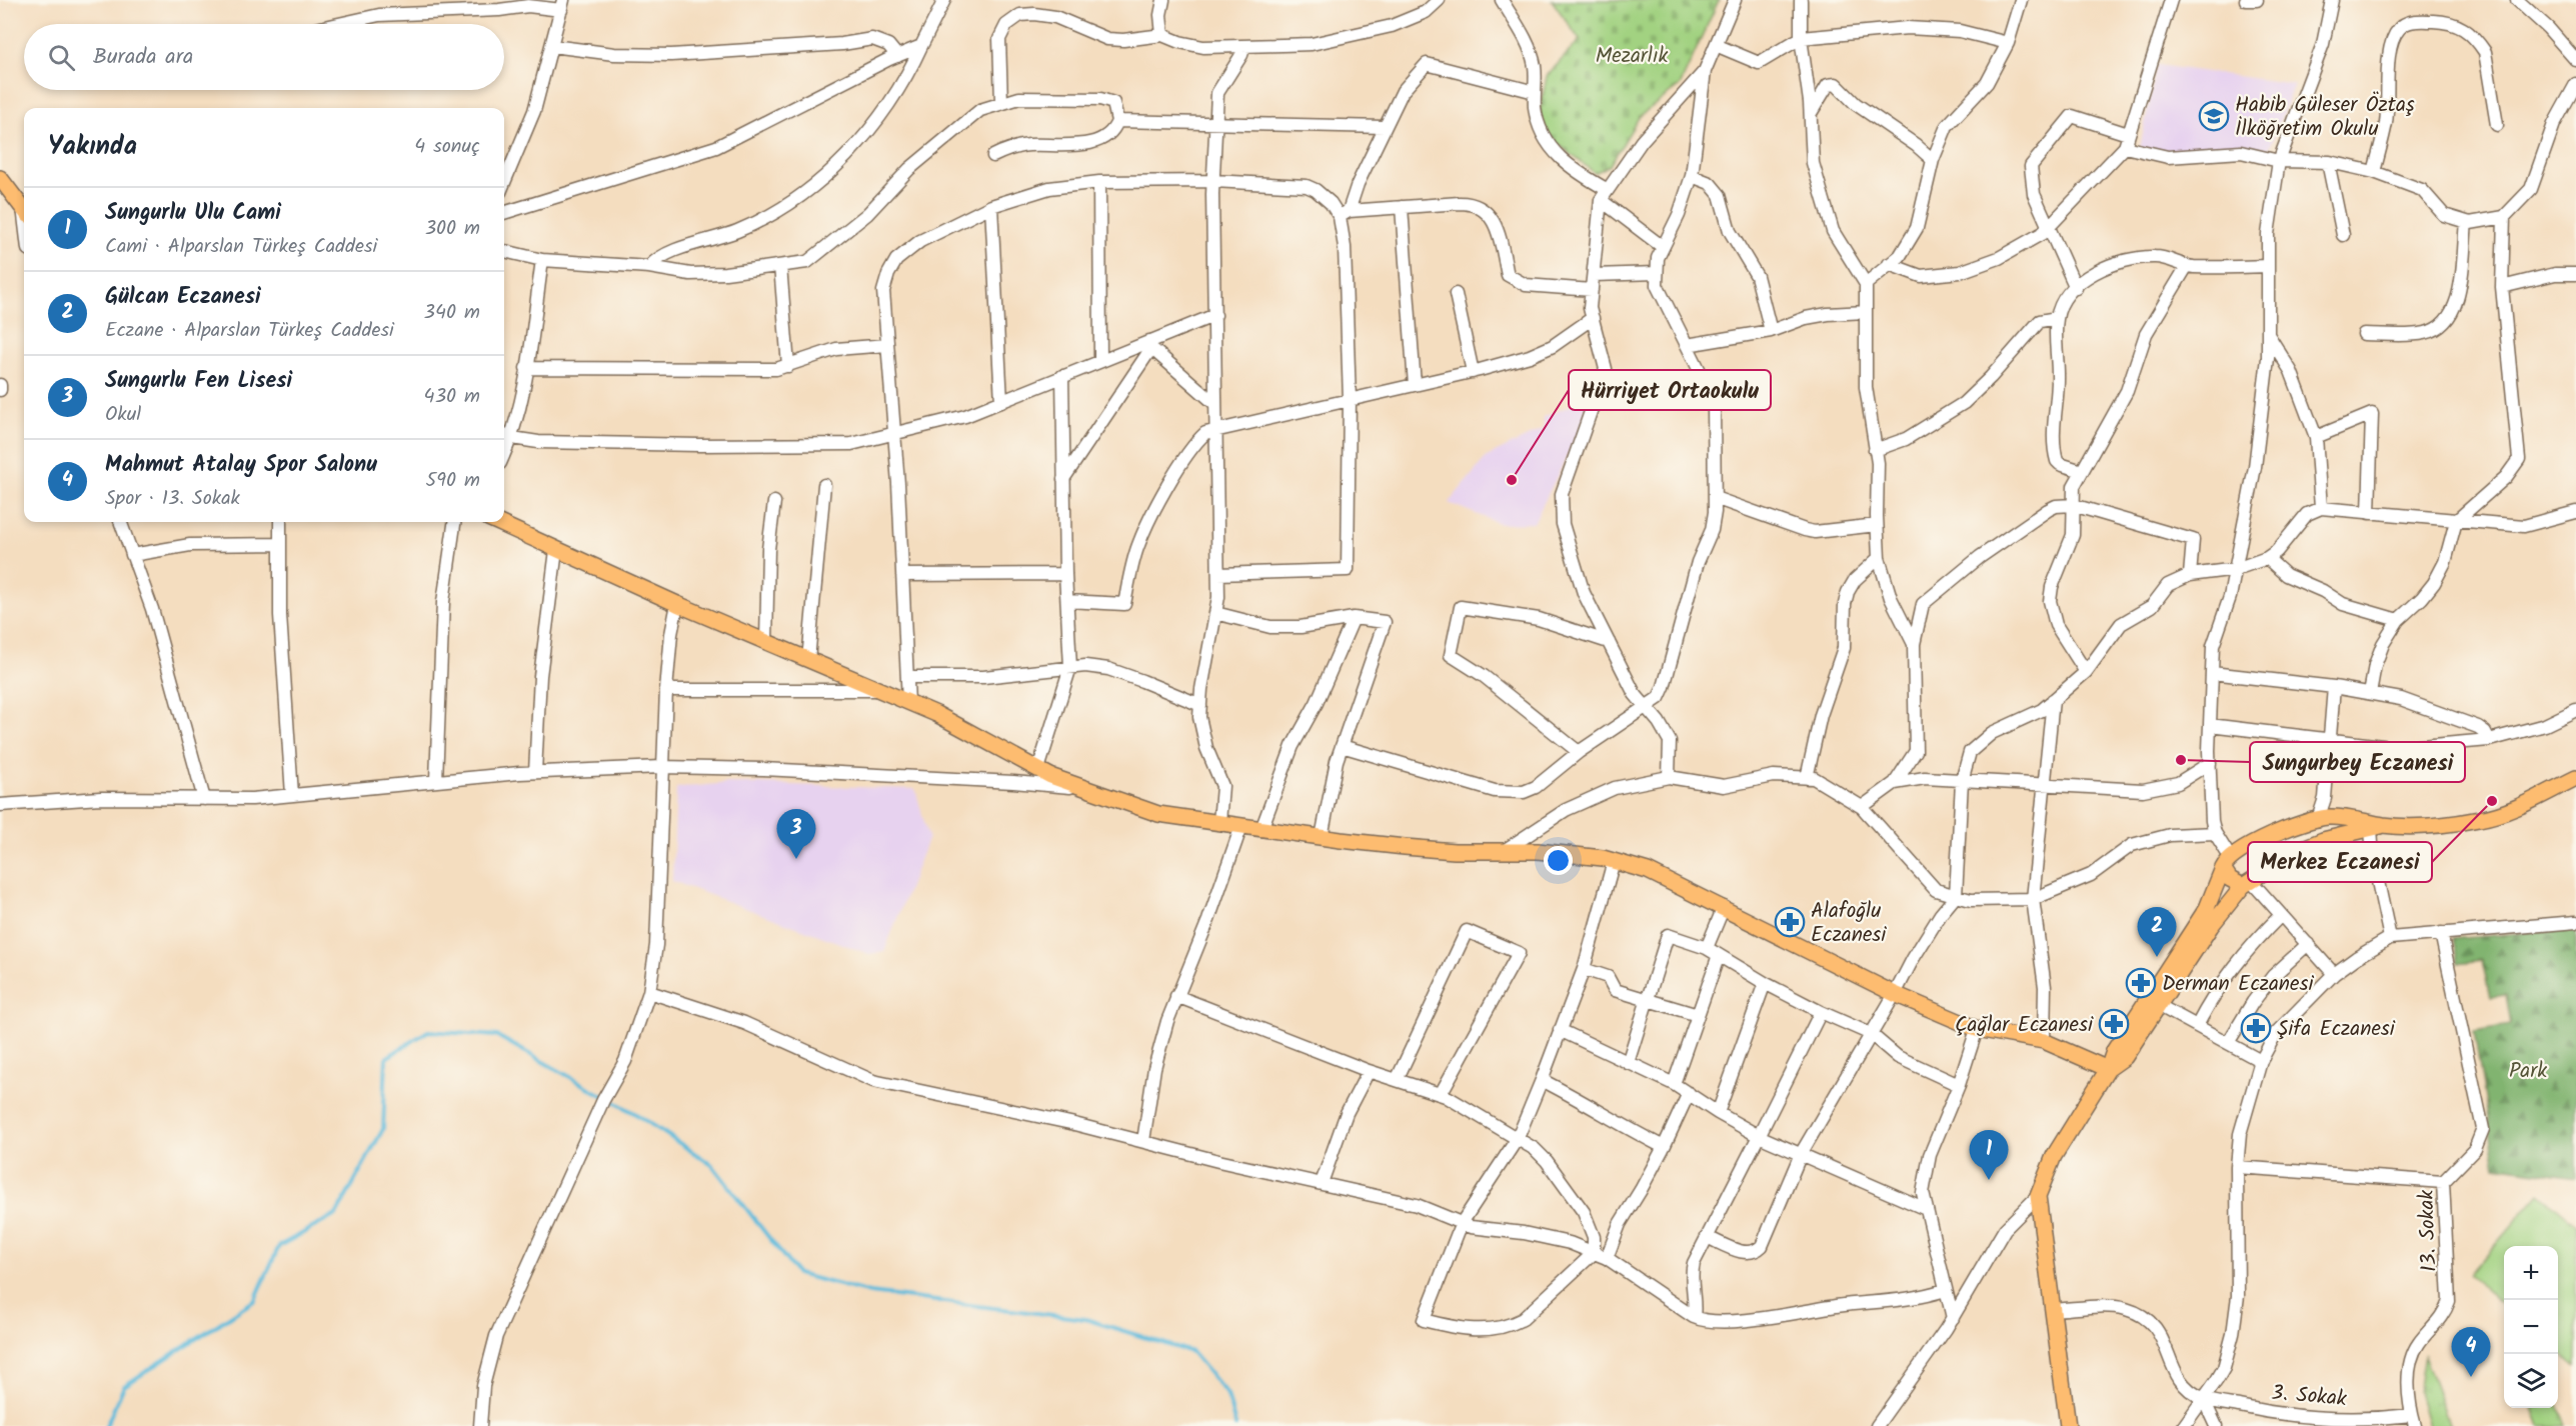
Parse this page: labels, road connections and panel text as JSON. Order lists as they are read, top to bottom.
{
  "streets": {
    "street": ["13. Sokak", "3. Sokak"]
  },
  "crossings": [
    ["13. Sokak", "3. Sokak"]
  ],
  "parks": ["Mezarlık", "Park"],
  "places": {
    "school or university": ["Habib Güleser Öztaş İlköğretim Okulu"],
    "other": ["Hürriyet Ortaokulu", "Sungurbey Eczanesi", "Merkez Eczanesi"],
    "pharmacy": [
      "Alafoğlu Eczanesi",
      "Derman Eczanesi",
      "Çağlar Eczanesi",
      "Şifa Eczanesi"
    ]
  },
  "page": {
    "search": "Burada ara",
    "heading": ["Yakında", "4 sonuç"],
    "list": [
      {
        "mark": "1",
        "name": "Sungurlu Ulu Cami",
        "note": "Cami · Alparslan Türkeş Caddesi",
        "value": "300 m"
      },
      {
        "mark": "2",
        "name": "Gülcan Eczanesi",
        "note": "Eczane · Alparslan Türkeş Caddesi",
        "value": "340 m"
      },
      {
        "mark": "3",
        "name": "Sungurlu Fen Lisesi",
        "note": "Okul",
        "value": "430 m"
      },
      {
        "mark": "4",
        "name": "Mahmut Atalay Spor Salonu",
        "note": "Spor · 13. Sokak",
        "value": "590 m"
      }
    ],
    "pins": [
      "3",
      "2",
      "1",
      "4"
    ],
    "map_buttons": ["+", "−"]
  }
}
